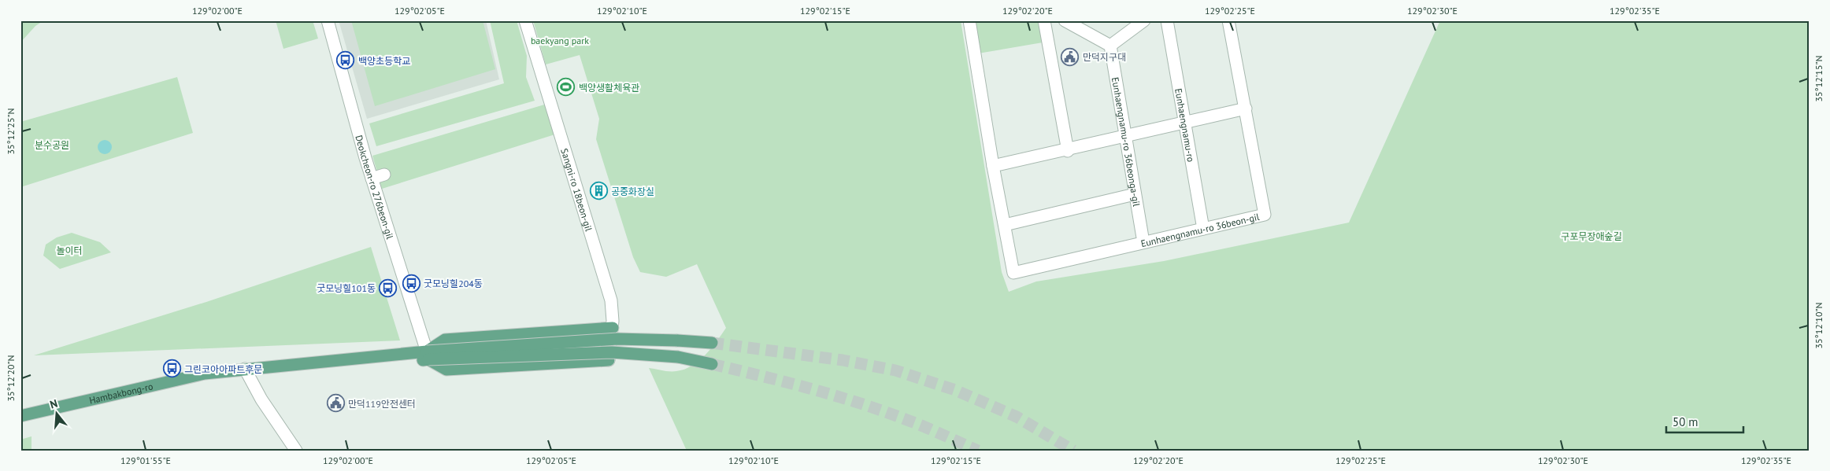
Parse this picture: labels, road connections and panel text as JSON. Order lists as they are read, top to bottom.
{
  "streets": {
    "main road": ["Hambakbong-ro"],
    "street": [
      "Eunhaengnamu-ro",
      "Eunhaengnamu-ro 36beonga-gil",
      "Deokcheon-ro 276beon-gil",
      "Sangni-ro 18beon-gil",
      "Eunhaengnamu-ro 36beon-gil"
    ]
  },
  "crossings": [
    ["Eunhaengnamu-ro", "Eunhaengnamu-ro 36beon-gil"],
    ["Eunhaengnamu-ro 36beonga-gil", "Eunhaengnamu-ro 36beon-gil"],
    ["Deokcheon-ro 276beon-gil", "Hambakbong-ro"]
  ],
  "parks": [
    "baekyang park",
    "분수공원",
    "구포무장애숲길",
    "놀이터"
  ],
  "places": {
    "public building": ["만덕지구대", "만덕119안전센터"],
    "bus stop": [
      "백양초등학교",
      "굿모닝힐204동",
      "굿모닝힐101동",
      "그린코아아파트후문"
    ],
    "sports": ["백양생활체육관"],
    "building": ["공중화장실"]
  },
  "scale_bar": "50 m",
  "north": "top",
  "coordinates": [
    "129°02'00\"E",
    "129°02'05\"E",
    "129°02'10\"E",
    "129°02'15\"E",
    "129°02'20\"E",
    "129°02'25\"E",
    "129°02'30\"E",
    "129°02'35\"E",
    "35°12'15\"N",
    "35°12'25\"N",
    "35°12'10\"N",
    "35°12'20\"N",
    "129°01'55\"E"
  ]
}
